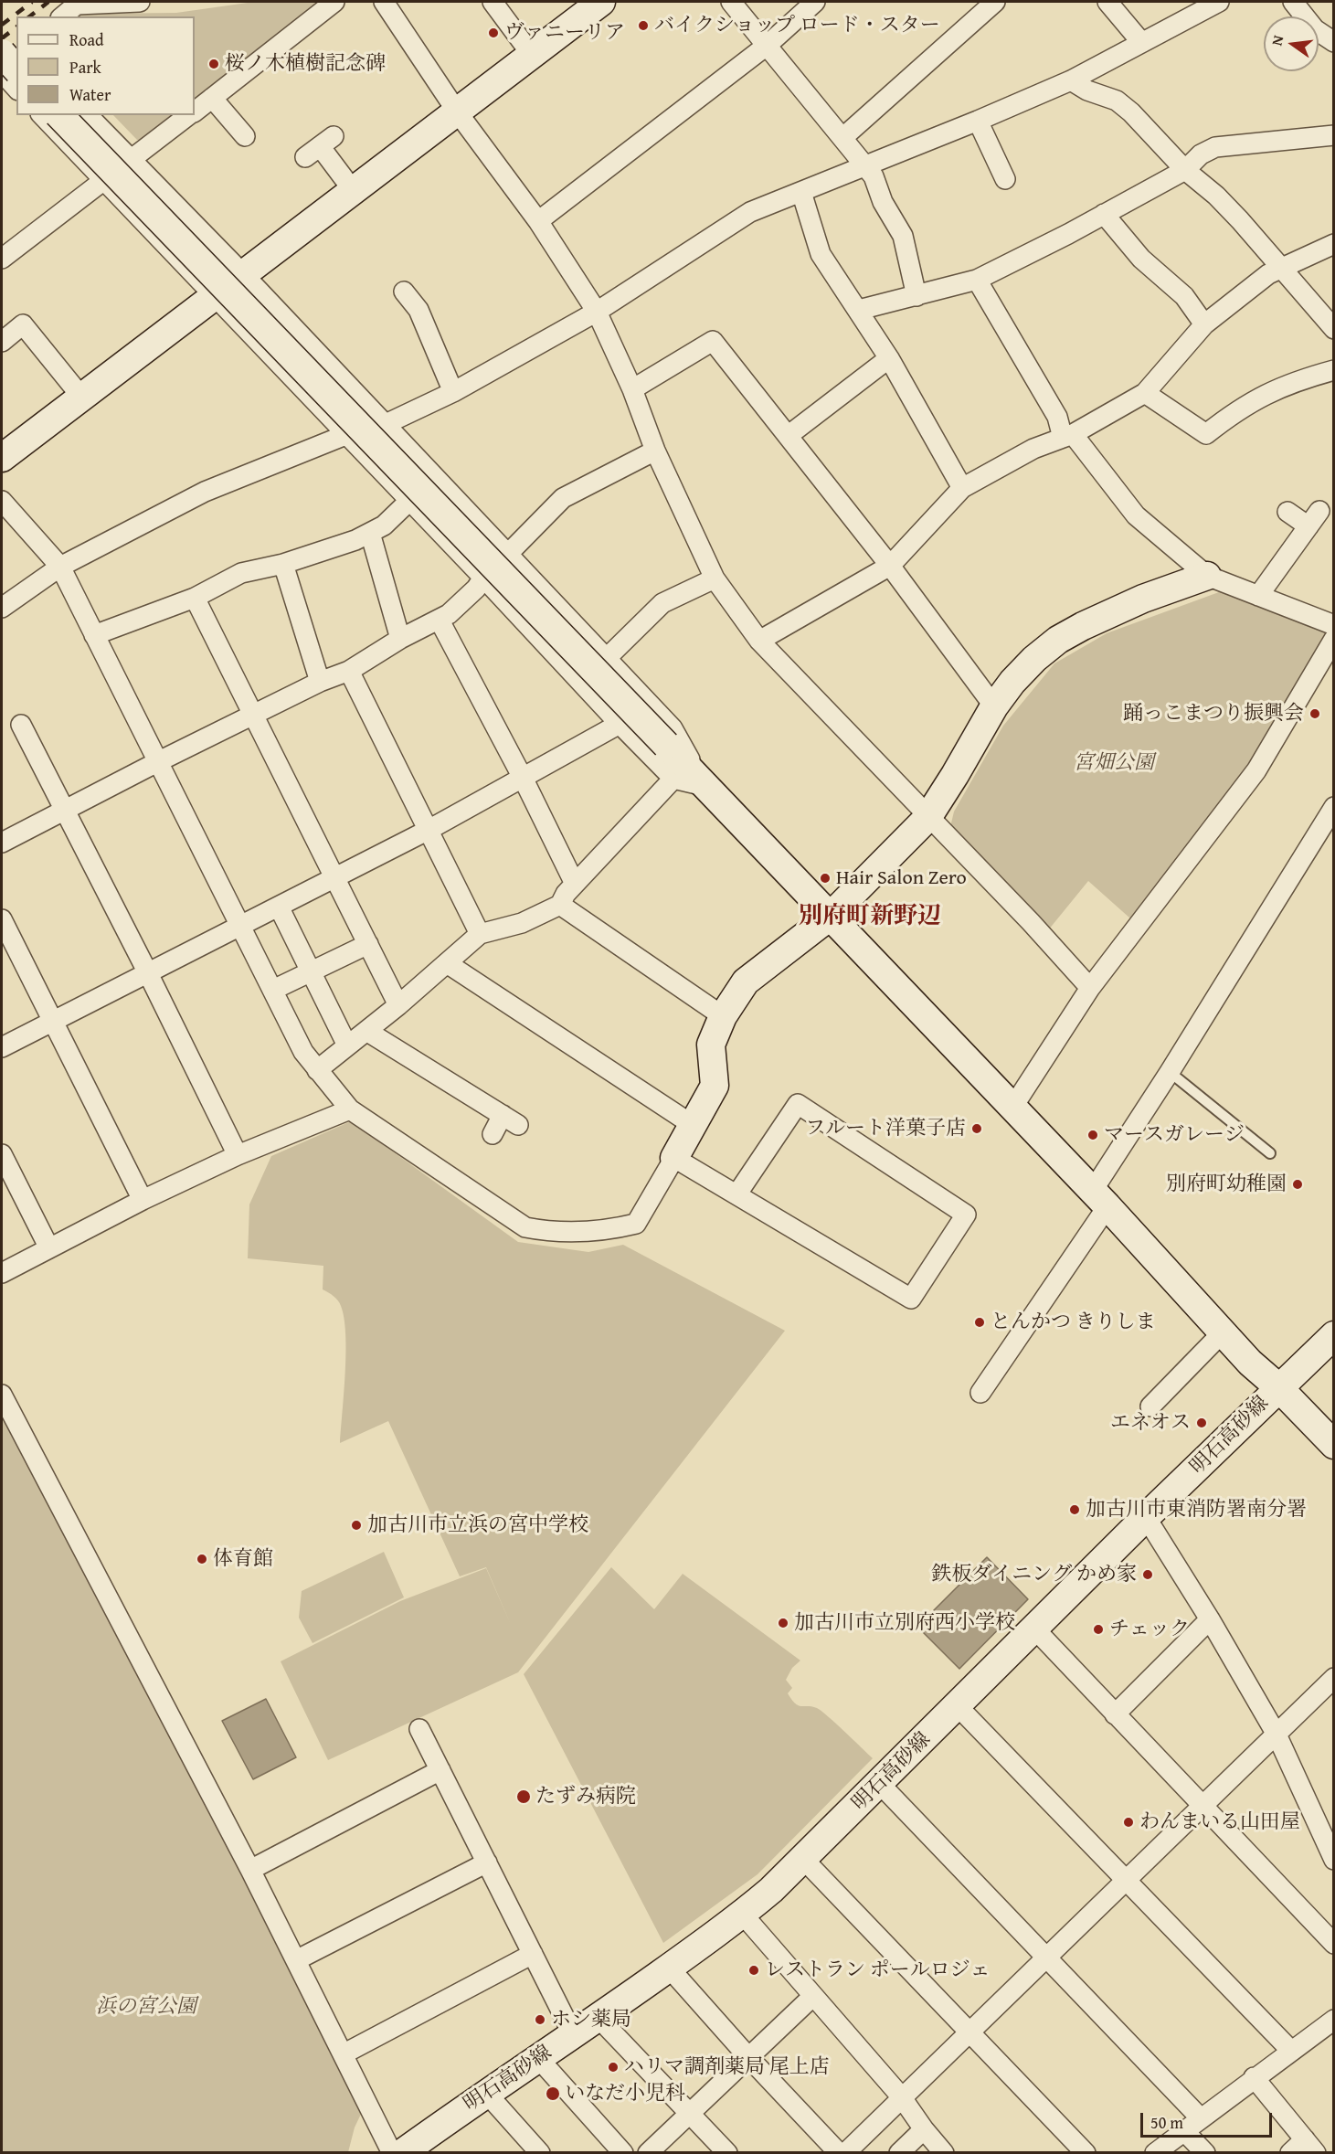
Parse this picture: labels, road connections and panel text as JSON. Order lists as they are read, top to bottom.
{
  "streets": {
    "street": ["明石高砂線"]
  },
  "districts": ["別府町新野辺"],
  "parks": ["宮畑公園", "浜の宮公園"],
  "places": [
    "バイクショップ ロード・スター",
    "ヴァニーリア",
    "桜ノ木植樹記念碑",
    "踊っこまつり振興会",
    "Hair Salon Zero",
    "フルート洋菓子店",
    "マースガレージ",
    "別府町幼稚園",
    "とんかつ きりしま",
    "エネオス",
    "加古川市東消防署南分署",
    "加古川市立浜の宮中学校",
    "体育館",
    "鉄板ダイニング かめ家",
    "加古川市立別府西小学校",
    "チェック",
    "たずみ病院",
    "わんまいる山田屋",
    "レストラン ポールロジェ",
    "ホシ薬局",
    "ハリマ調剤薬局 尾上店",
    "いなだ小児科"
  ],
  "legend": ["Road", "Park", "Water"],
  "scale_bar": "50 m",
  "north": "left"
}
